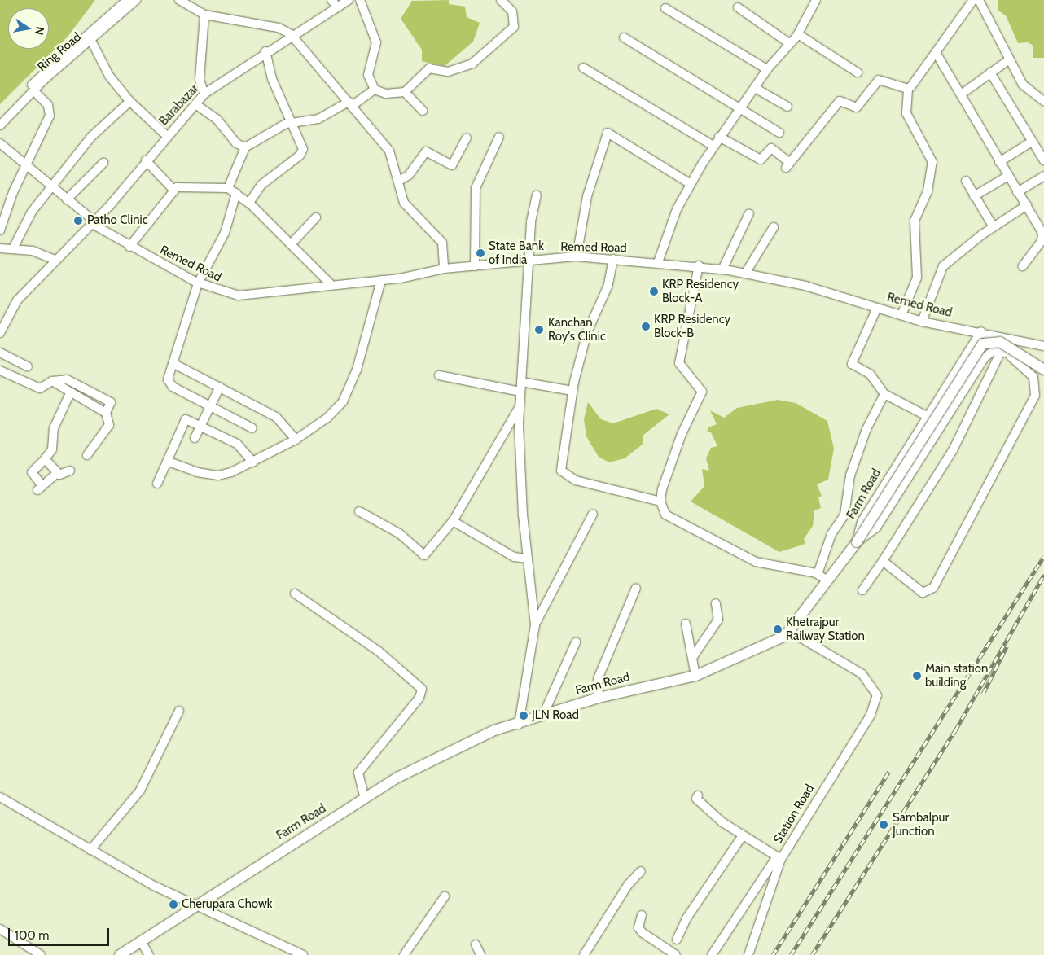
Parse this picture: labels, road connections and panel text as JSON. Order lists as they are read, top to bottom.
{
  "streets": {
    "main road": ["Farm Road"],
    "street": [
      "Ring Road",
      "Barabazar",
      "Remed Road",
      "Station Road"
    ]
  },
  "crossings": [
    ["Barabazar", "Remed Road"],
    ["Remed Road", "Farm Road"],
    ["Farm Road", "Station Road"]
  ],
  "places": [
    "Patho Clinic",
    "State Bank of India",
    "KRP Residency Block-A",
    "KRP Residency Block-B",
    "Kanchan Roy's Clinic",
    "Khetrajpur Railway Station",
    "Main station building",
    "JLN Road",
    "Sambalpur Junction",
    "Cherupara Chowk"
  ],
  "scale_bar": "100 m",
  "north": "right"
}
